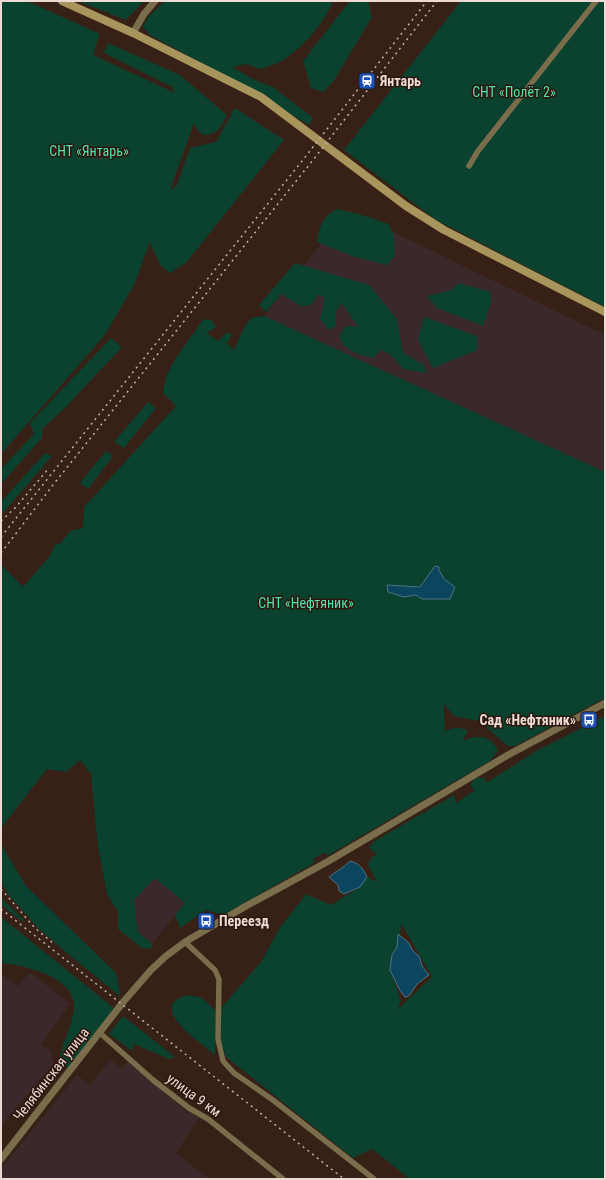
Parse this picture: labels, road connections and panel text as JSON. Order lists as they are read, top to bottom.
{
  "streets": {
    "street": ["Челябинская улица", "улица 9 км"]
  },
  "crossings": [
    ["Челябинская улица", "улица 9 км"]
  ],
  "parks": ["СНТ «Полёт 2»", "СНТ «Янтарь»", "СНТ «Нефтяник»"],
  "places": {
    "station": ["Янтарь"],
    "bus stop": ["Сад «Нефтяник»", "Переезд"]
  }
}
